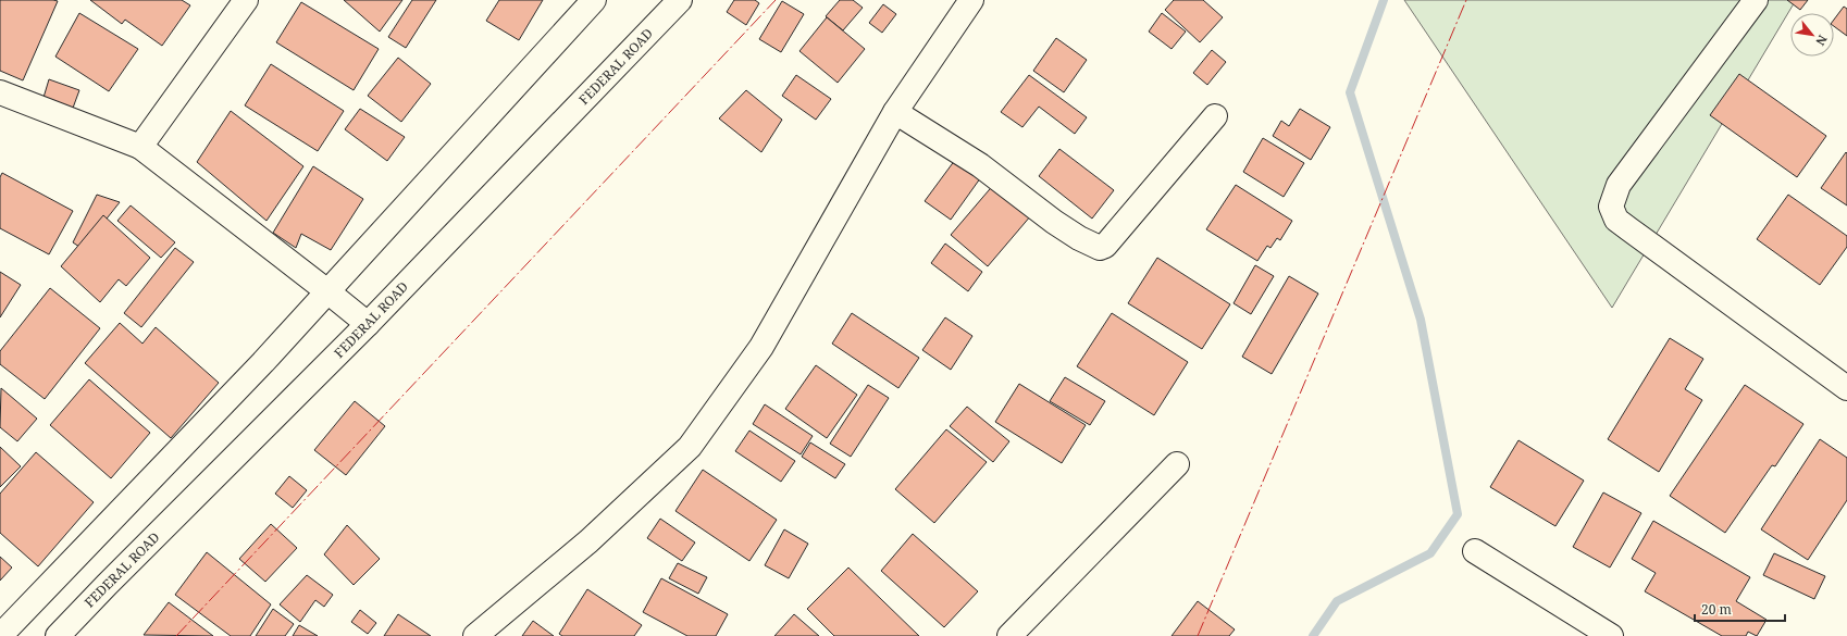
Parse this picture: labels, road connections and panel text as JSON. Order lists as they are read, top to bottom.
{
  "streets": {
    "street": ["FEDERAL ROAD"]
  },
  "scale_bar": "20 m",
  "north": "bottom right"
}
